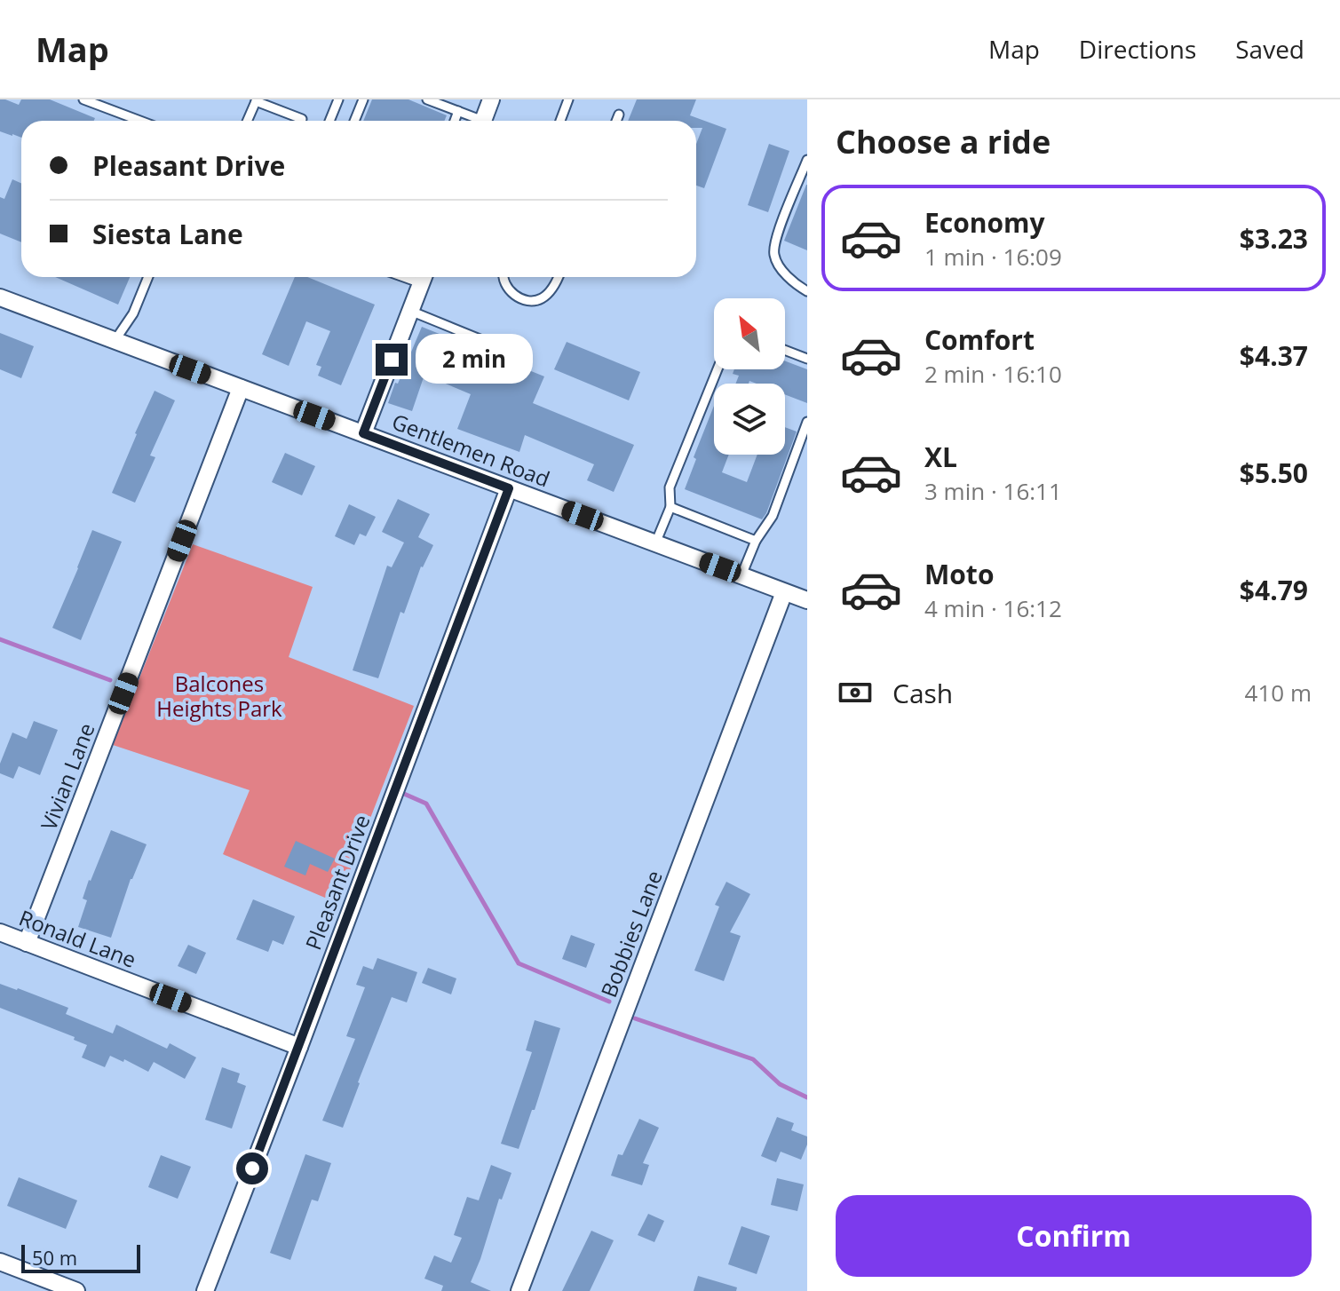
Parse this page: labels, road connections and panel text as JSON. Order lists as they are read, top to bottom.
{
  "streets": {
    "street": [
      "Gentlemen Road",
      "Vivian Lane",
      "Pleasant Drive",
      "Bobbies Lane",
      "Ronald Lane"
    ]
  },
  "crossings": [
    ["Gentlemen Road", "Vivian Lane"],
    ["Gentlemen Road", "Pleasant Drive"],
    ["Gentlemen Road", "Bobbies Lane"],
    ["Vivian Lane", "Ronald Lane"],
    ["Pleasant Drive", "Ronald Lane"]
  ],
  "parks": ["Balcones Heights Park"],
  "scale_bar": "50 m",
  "north": "top left",
  "page": {
    "header": "Map",
    "nav": ["Map", "Directions", "Saved"],
    "heading": "Choose a ride",
    "banner": ["Pleasant Drive", "Siesta Lane"],
    "list": [
      {
        "name": "Economy",
        "note": "1 min · 16:09",
        "value": "$3.23"
      },
      {
        "name": "Comfort",
        "note": "2 min · 16:10",
        "value": "$4.37"
      },
      {
        "name": "XL",
        "note": "3 min · 16:11",
        "value": "$5.50"
      },
      {
        "name": "Moto",
        "note": "4 min · 16:12",
        "value": "$4.79"
      }
    ],
    "bubble": "2 min",
    "pay": ["Cash", "410 m"],
    "buttons": "Confirm",
    "scale": "50 m"
  }
}
